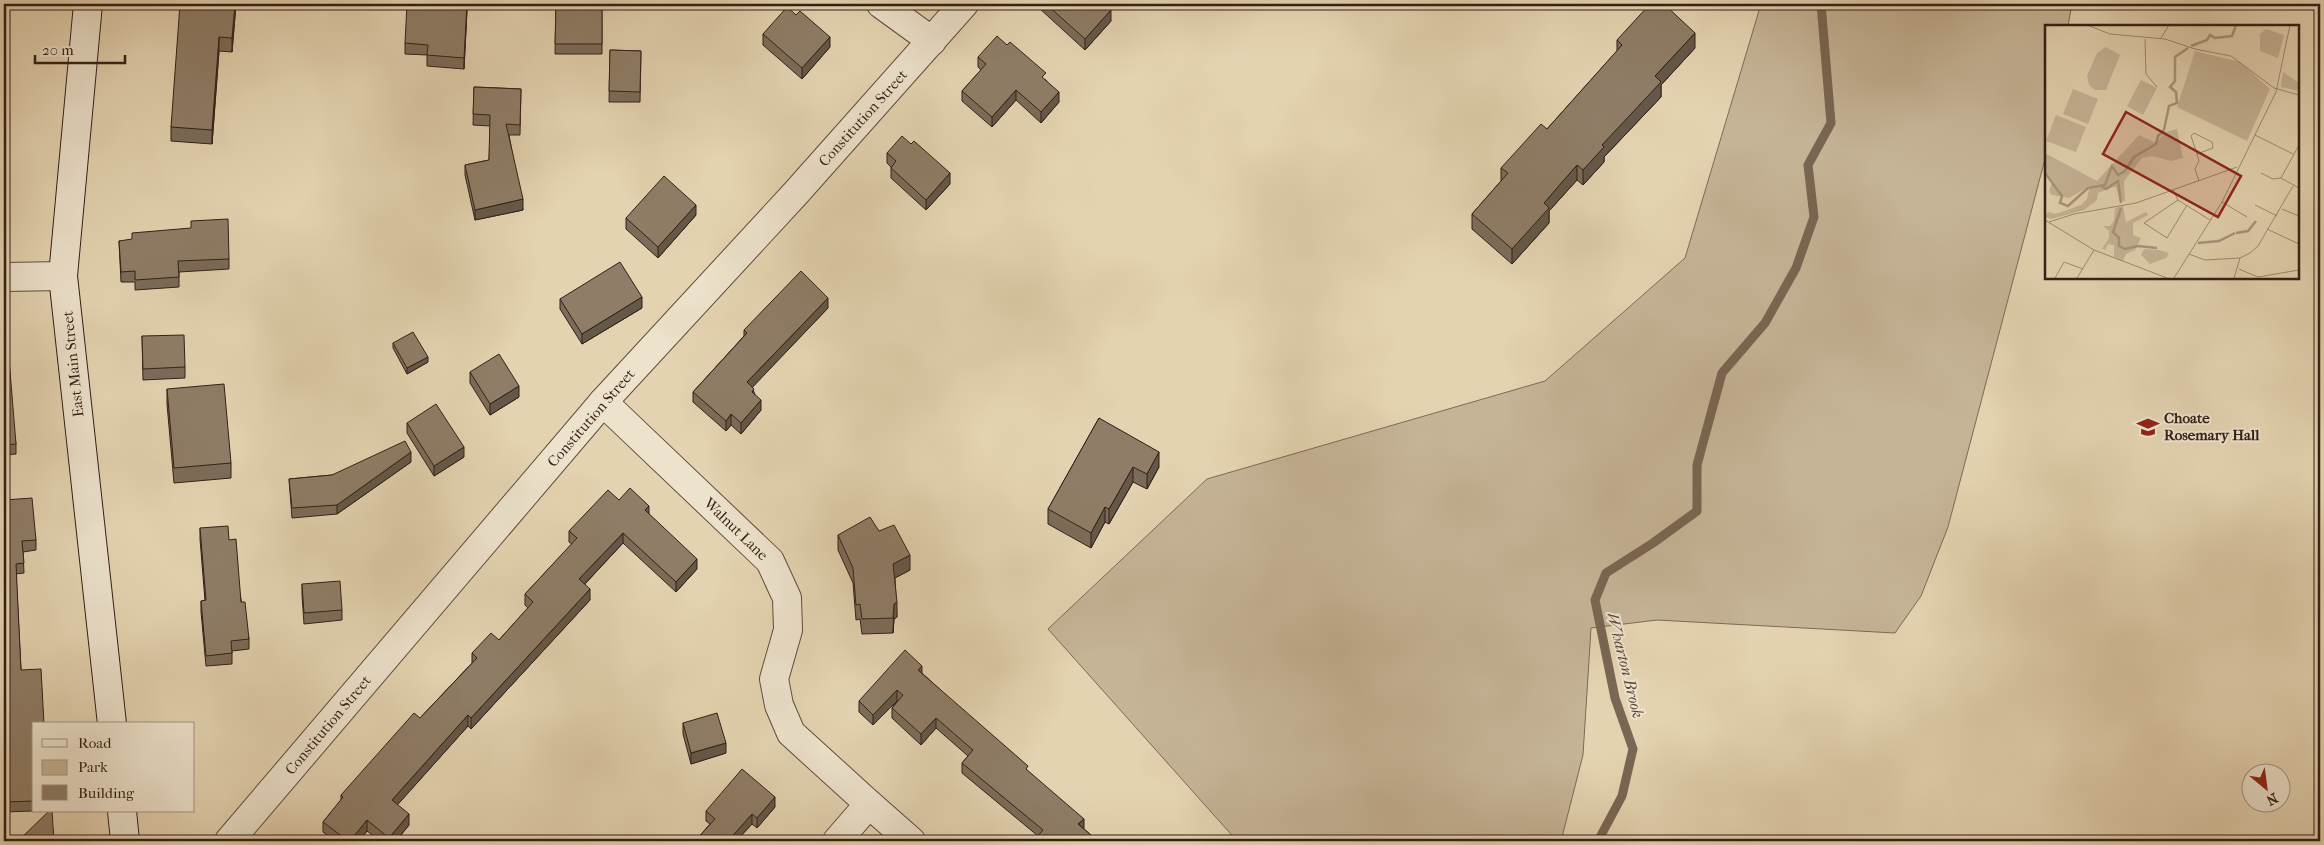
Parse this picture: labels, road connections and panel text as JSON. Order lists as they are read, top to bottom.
{
  "streets": {
    "street": ["Constitution Street", "East Main Street", "Walnut Lane"]
  },
  "crossings": [
    ["Constitution Street", "Walnut Lane"]
  ],
  "water": ["Wharton Brook"],
  "places": {
    "school or university": ["Choate Rosemary Hall"]
  },
  "legend": ["Road", "Park", "Building"],
  "scale_bar": "20 m",
  "north": "bottom right"
}
